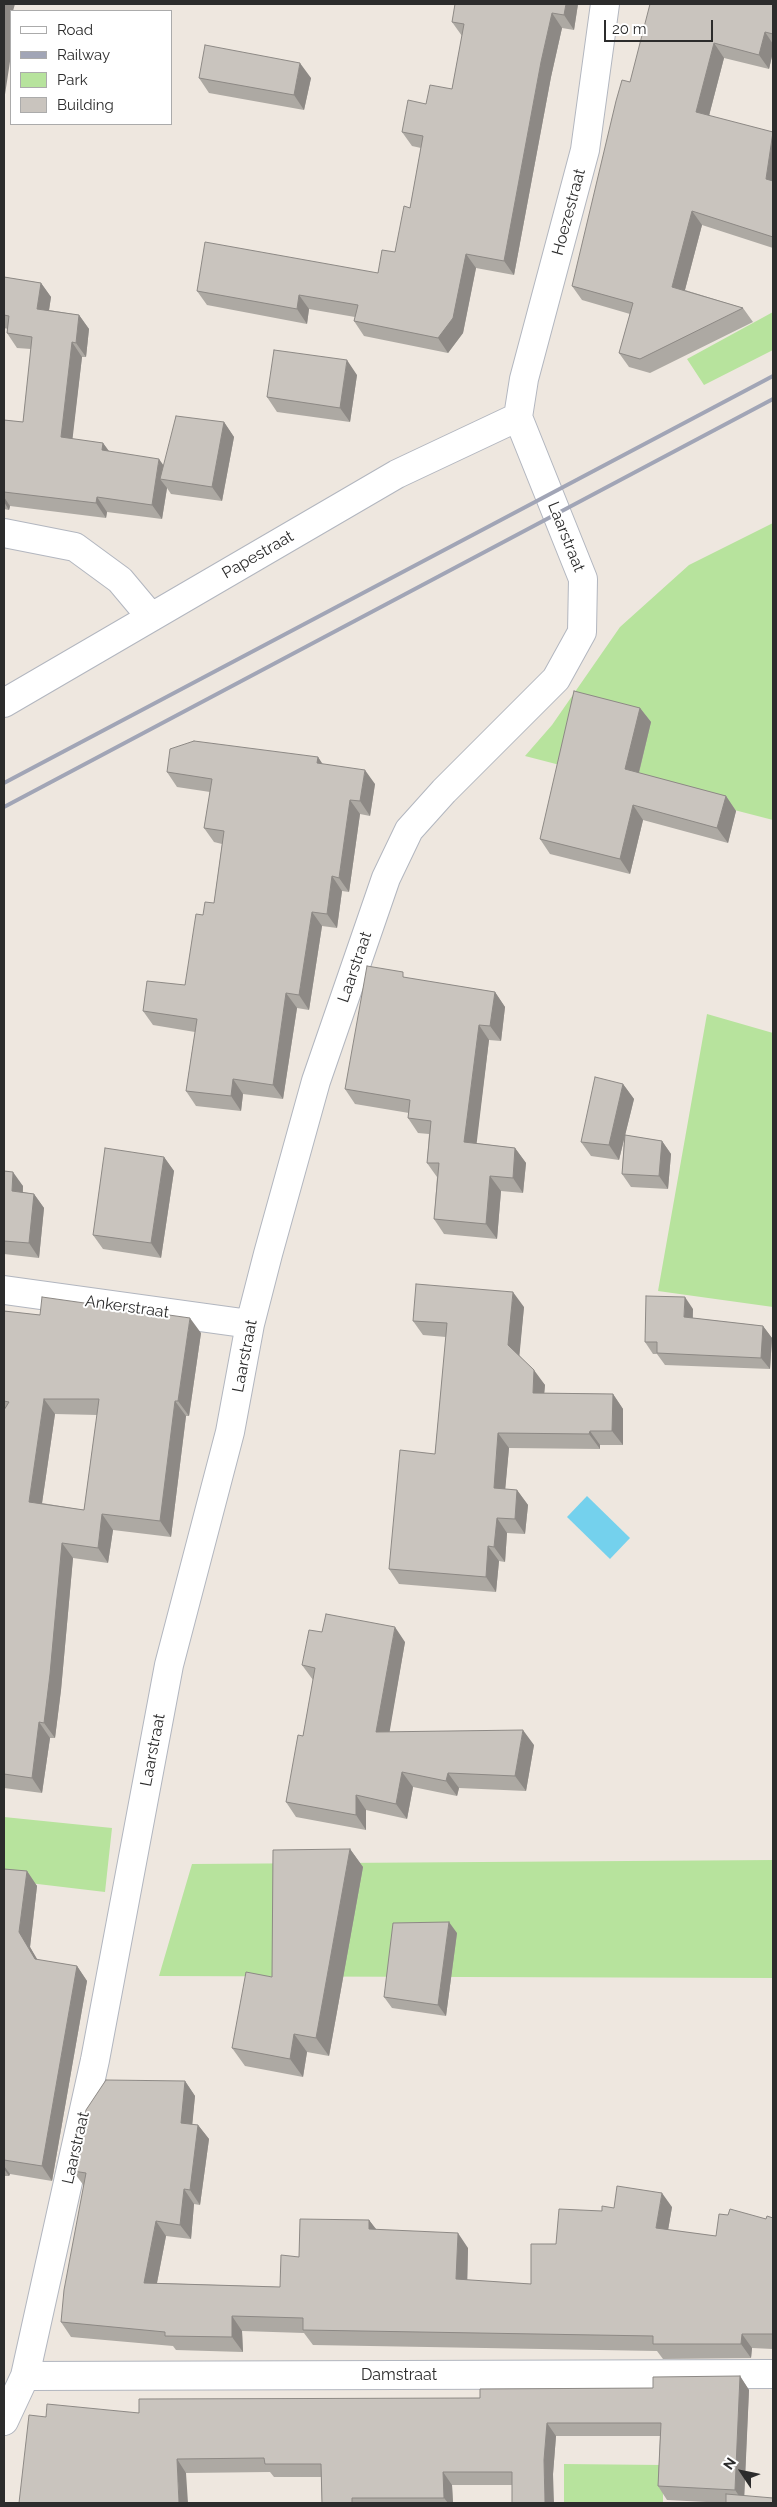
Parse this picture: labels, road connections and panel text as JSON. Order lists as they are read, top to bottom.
{
  "streets": {
    "street": [
      "Hoezestraat",
      "Laarstraat",
      "Papestraat",
      "Ankerstraat",
      "Damstraat"
    ]
  },
  "crossings": [
    ["Hoezestraat", "Laarstraat"],
    ["Hoezestraat", "Papestraat"],
    ["Laarstraat", "Papestraat"],
    ["Laarstraat", "Ankerstraat"],
    ["Laarstraat", "Damstraat"]
  ],
  "legend": [
    "Road",
    "Railway",
    "Park",
    "Building"
  ],
  "scale_bar": "20 m",
  "north": "top left"
}
